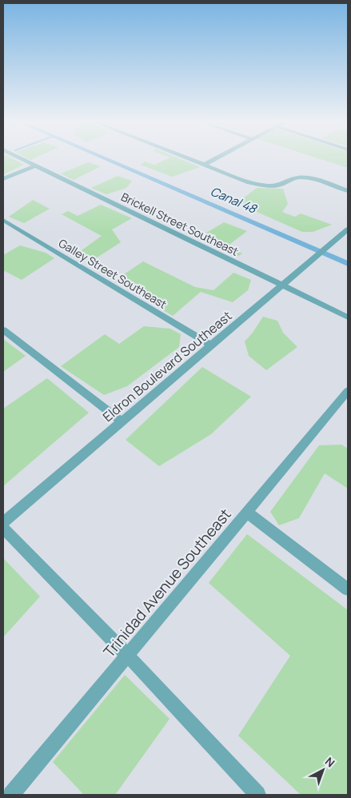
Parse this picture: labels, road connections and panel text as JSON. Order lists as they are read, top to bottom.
{
  "streets": {
    "street": [
      "Brickell Street Southeast",
      "Galley Street Southeast",
      "Eldron Boulevard Southeast",
      "Trinidad Avenue Southeast"
    ]
  },
  "crossings": [
    ["Brickell Street Southeast", "Eldron Boulevard Southeast"],
    ["Galley Street Southeast", "Eldron Boulevard Southeast"]
  ],
  "water": ["Canal 48"],
  "north": "top right"
}
